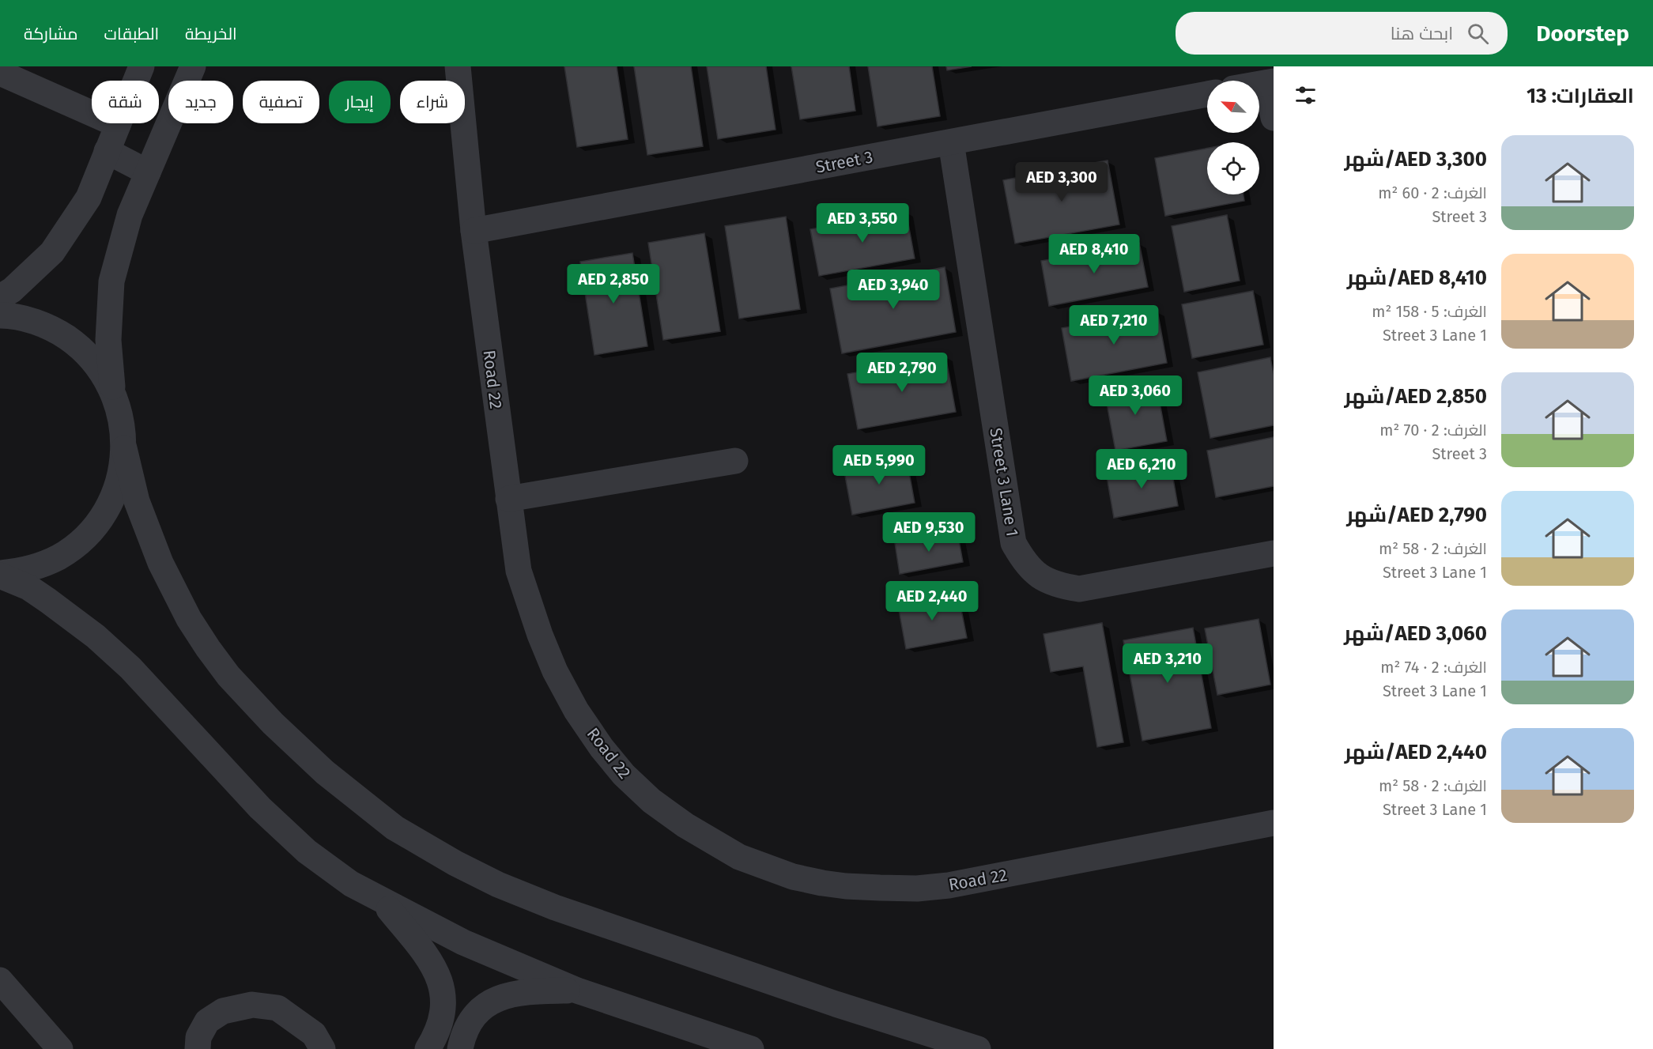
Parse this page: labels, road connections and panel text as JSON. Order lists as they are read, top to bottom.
{
  "streets": {
    "street": ["Street 3", "Road 22", "Street 3 Lane 1"]
  },
  "crossings": [
    ["Street 3", "Road 22"],
    ["Street 3", "Street 3 Lane 1"]
  ],
  "north": "top left",
  "page": {
    "header": "Doorstep",
    "search": "ابحث هنا",
    "nav": ["الخريطة", "الطبقات", "مشاركة"],
    "heading": "العقارات: 13",
    "chip": [
      "شراء",
      "إيجار",
      "تصفية",
      "جديد",
      "شقة"
    ],
    "list": [
      {
        "name": "AED 3,300/شهر",
        "note": "الغرف: 2 · 60 m² · Street 3"
      },
      {
        "name": "AED 8,410/شهر",
        "note": "الغرف: 5 · 158 m² · Street 3 Lane 1"
      },
      {
        "name": "AED 2,850/شهر",
        "note": "الغرف: 2 · 70 m² · Street 3"
      },
      {
        "name": "AED 2,790/شهر",
        "note": "الغرف: 2 · 58 m² · Street 3 Lane 1"
      },
      {
        "name": "AED 3,060/شهر",
        "note": "الغرف: 2 · 74 m² · Street 3 Lane 1"
      },
      {
        "name": "AED 2,440/شهر",
        "note": "الغرف: 2 · 58 m² · Street 3 Lane 1"
      }
    ],
    "price": [
      "AED 3,300",
      "AED 3,550",
      "AED 8,410",
      "AED 2,850",
      "AED 3,940",
      "AED 7,210",
      "AED 2,790",
      "AED 3,060",
      "AED 5,990",
      "AED 6,210",
      "AED 9,530",
      "AED 2,440",
      "AED 3,210"
    ]
  }
}
